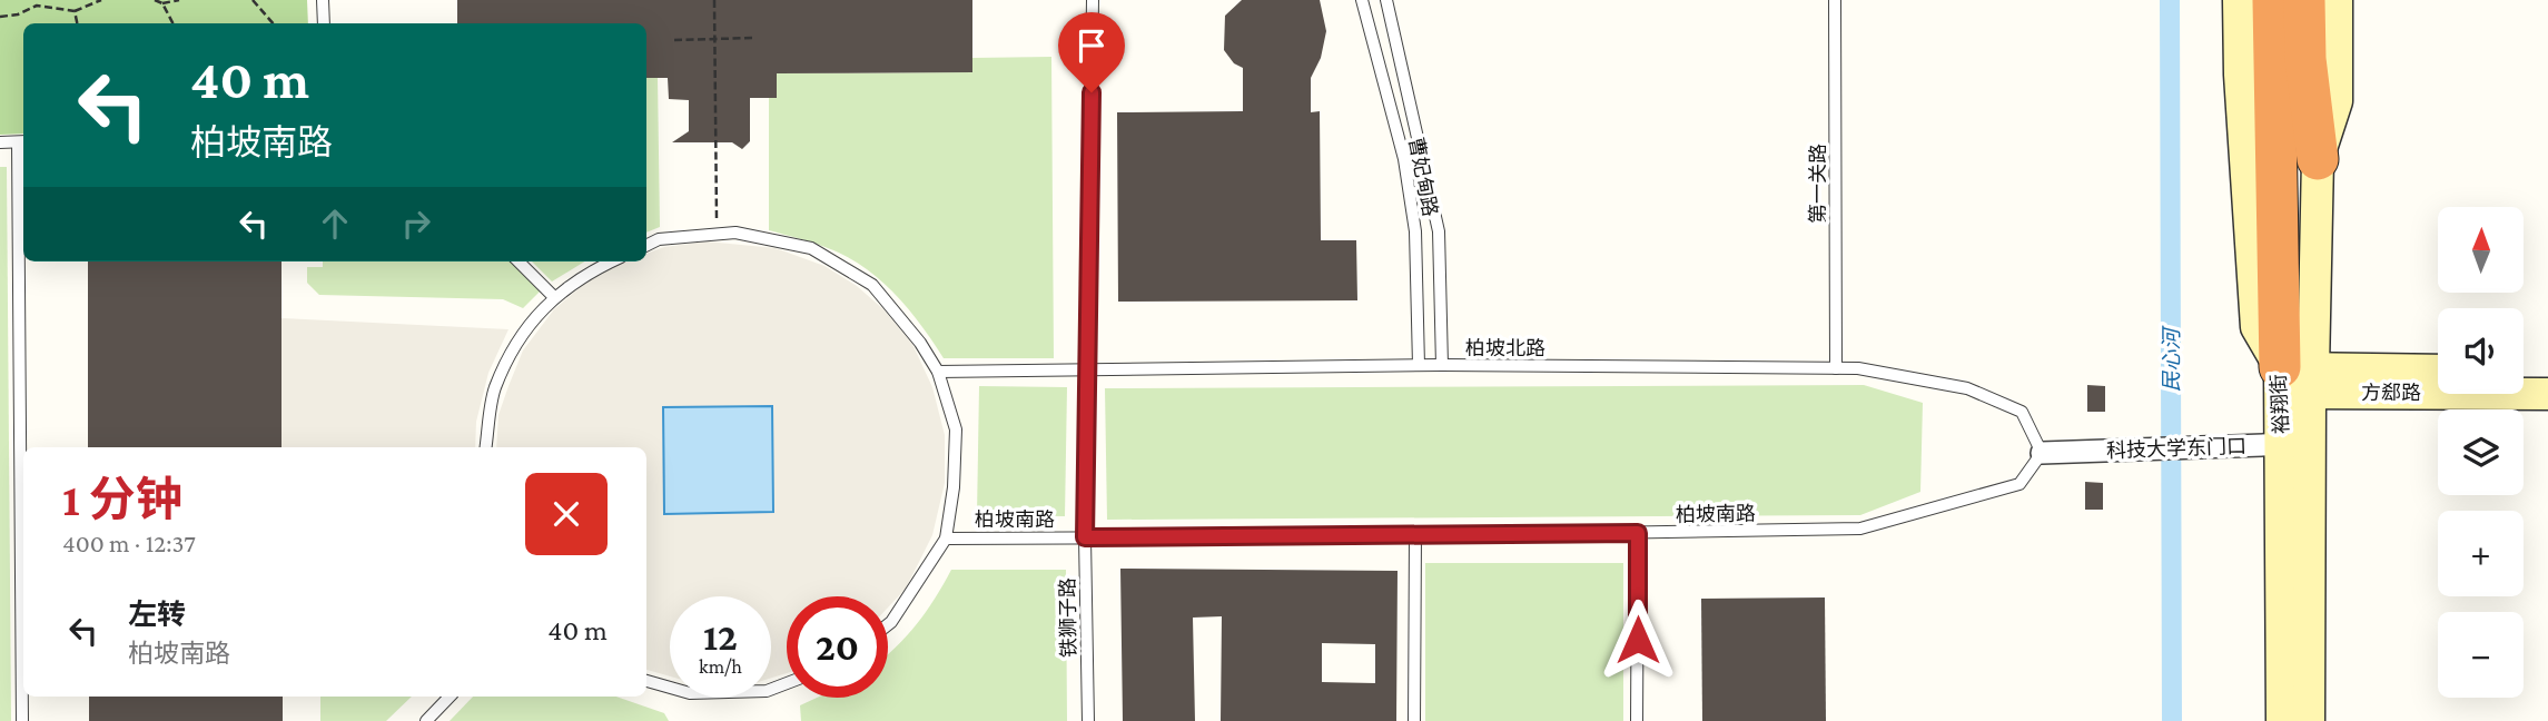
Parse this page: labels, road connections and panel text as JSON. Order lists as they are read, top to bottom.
{
  "streets": {
    "main road": ["方郄路", "裕翔街"],
    "street": ["科技大学东门口"],
    "lane": [
      "曹妃甸路",
      "第一关路",
      "柏坡北路",
      "柏坡南路",
      "铁狮子路"
    ]
  },
  "crossings": [
    ["曹妃甸路", "柏坡北路"],
    ["第一关路", "柏坡北路"],
    ["柏坡北路", "科技大学东门口"],
    ["柏坡北路", "柏坡南路"],
    ["柏坡北路", "铁狮子路"],
    ["方郄路", "裕翔街"],
    ["裕翔街", "科技大学东门口"],
    ["科技大学东门口", "柏坡南路"],
    ["柏坡南路", "铁狮子路"]
  ],
  "water": ["民心河"],
  "north": "top",
  "page": {
    "turn": ["40 m", "柏坡南路"],
    "map_buttons": ["+", "−"],
    "heading": ["1 分钟", "400 m · 12:37"],
    "list": [
      {
        "name": "左转",
        "note": "柏坡南路",
        "value": "40 m"
      }
    ],
    "speed": "12 km/h",
    "limit": "20"
  }
}
